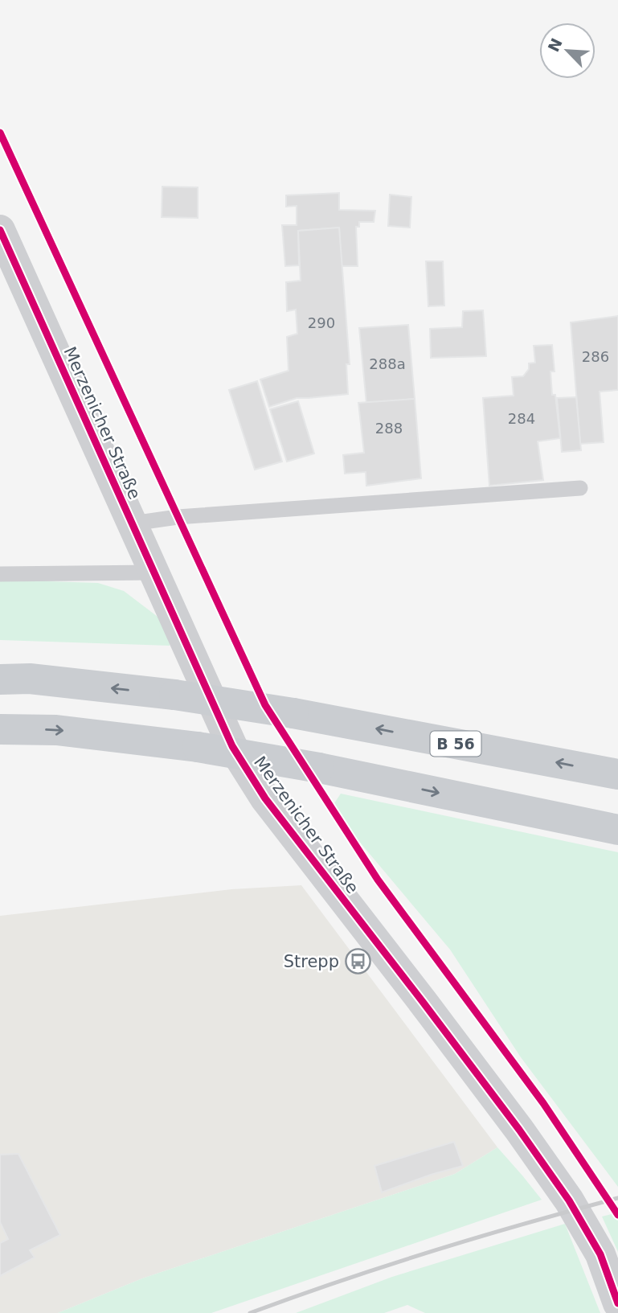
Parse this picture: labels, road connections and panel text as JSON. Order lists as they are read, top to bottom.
{
  "streets": {
    "main road": ["B 56"],
    "street": ["Merzenicher Straße"]
  },
  "places": {
    "bus stop": ["Strepp"]
  },
  "house_numbers": [
    "290",
    "286",
    "288a",
    "284",
    "288"
  ],
  "north": "top left"
}
